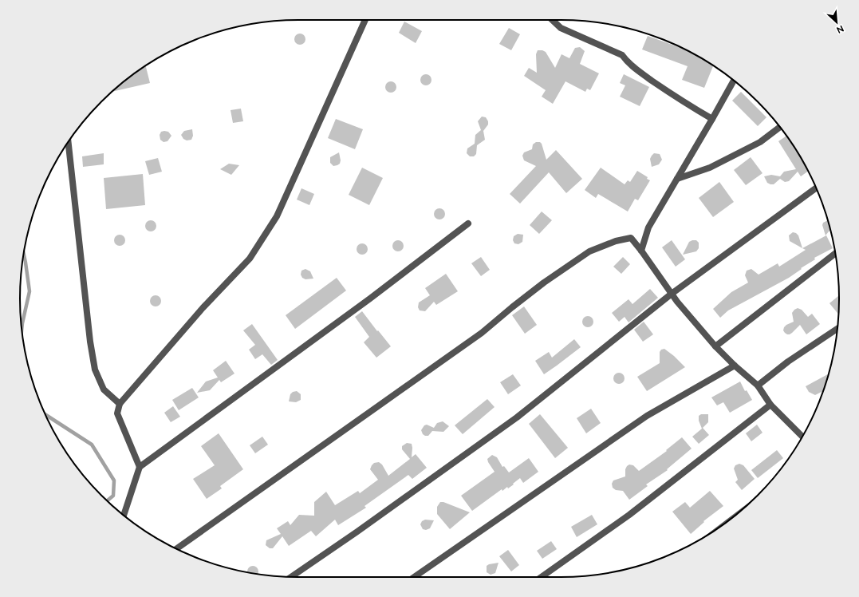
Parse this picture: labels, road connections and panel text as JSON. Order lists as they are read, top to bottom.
{
  "north": "bottom right"
}
